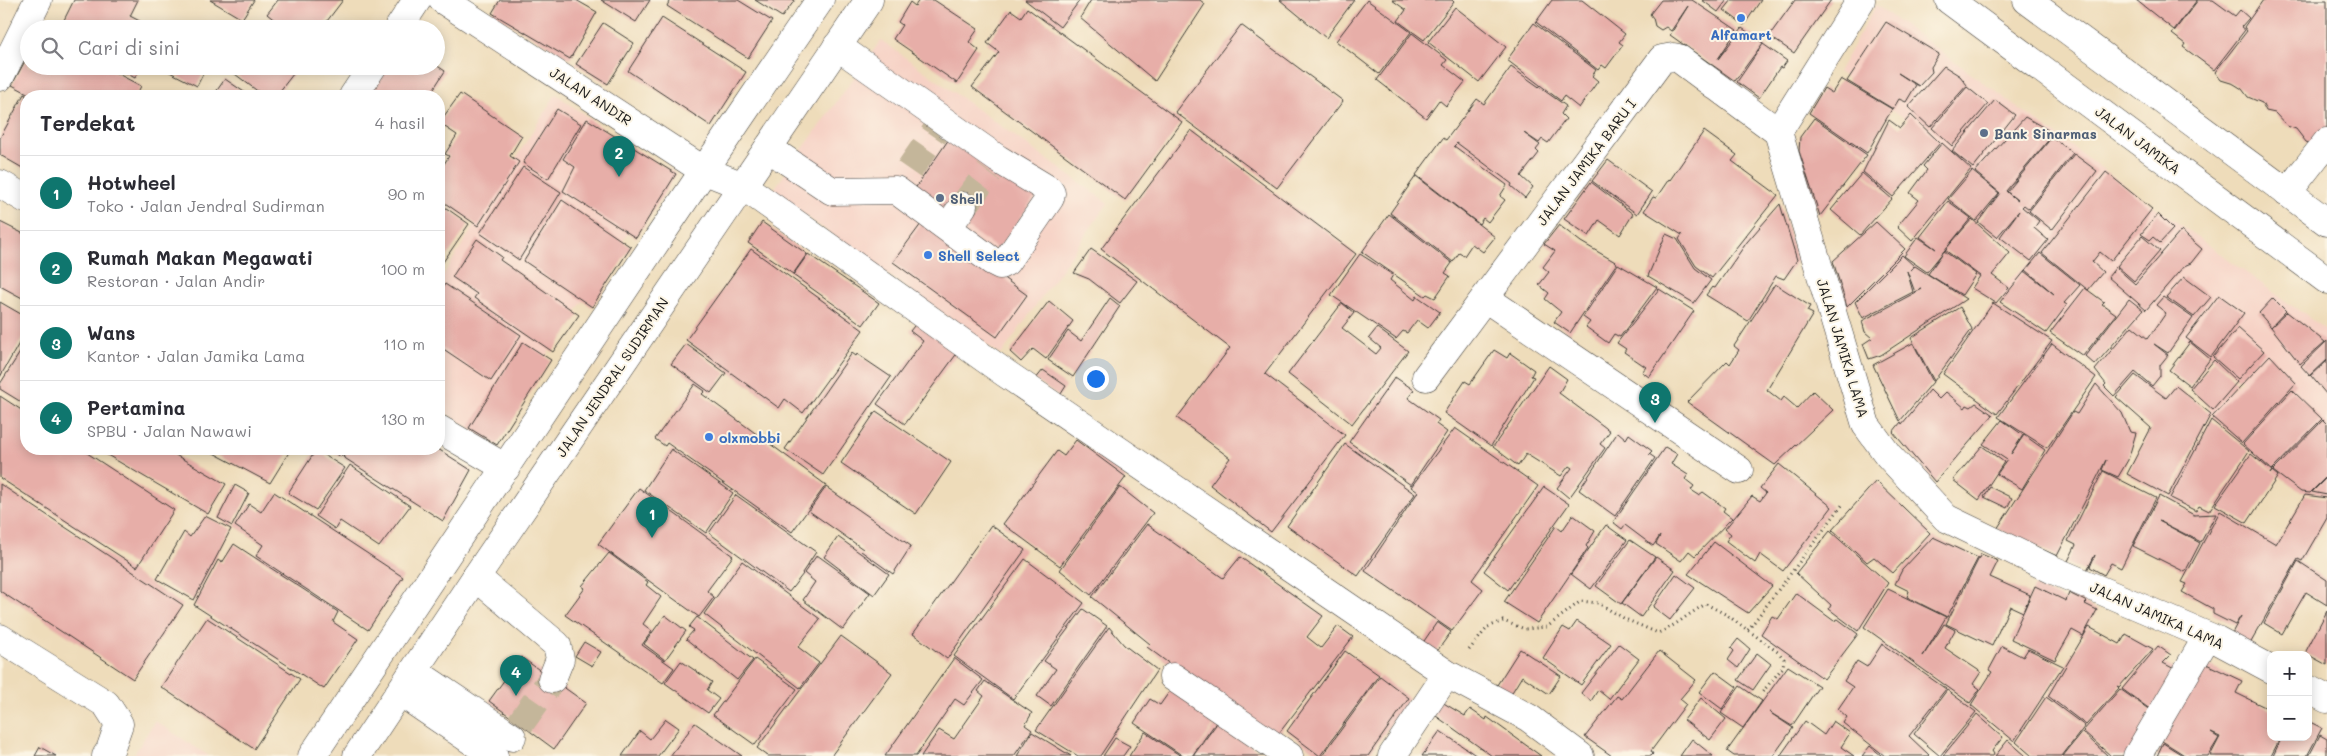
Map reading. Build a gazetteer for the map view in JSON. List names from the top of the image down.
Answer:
{
  "streets": {
    "street": [
      "JALAN ANDIR",
      "JALAN JAMIKA",
      "JALAN JAMIKA BARU I",
      "JALAN JAMIKA LAMA",
      "JALAN JENDRAL SUDIRMAN"
    ]
  },
  "crossings": [
    ["JALAN ANDIR", "JALAN JENDRAL SUDIRMAN"],
    ["JALAN JAMIKA BARU I", "JALAN JAMIKA LAMA"]
  ],
  "places": [
    "Alfamart",
    "Bank Sinarmas",
    "Shell",
    "Shell Select",
    "olxmobbi"
  ],
  "page": {
    "search": "Cari di sini",
    "heading": ["Terdekat", "4 hasil"],
    "pins": [
      "2",
      "3",
      "1",
      "4"
    ],
    "list": [
      {
        "mark": "1",
        "name": "Hotwheel",
        "note": "Toko · Jalan Jendral Sudirman",
        "value": "90 m"
      },
      {
        "mark": "2",
        "name": "Rumah Makan Megawati",
        "note": "Restoran · Jalan Andir",
        "value": "100 m"
      },
      {
        "mark": "3",
        "name": "Wans",
        "note": "Kantor · Jalan Jamika Lama",
        "value": "110 m"
      },
      {
        "mark": "4",
        "name": "Pertamina",
        "note": "SPBU · Jalan Nawawi",
        "value": "130 m"
      }
    ],
    "map_buttons": ["+", "−"]
  }
}
